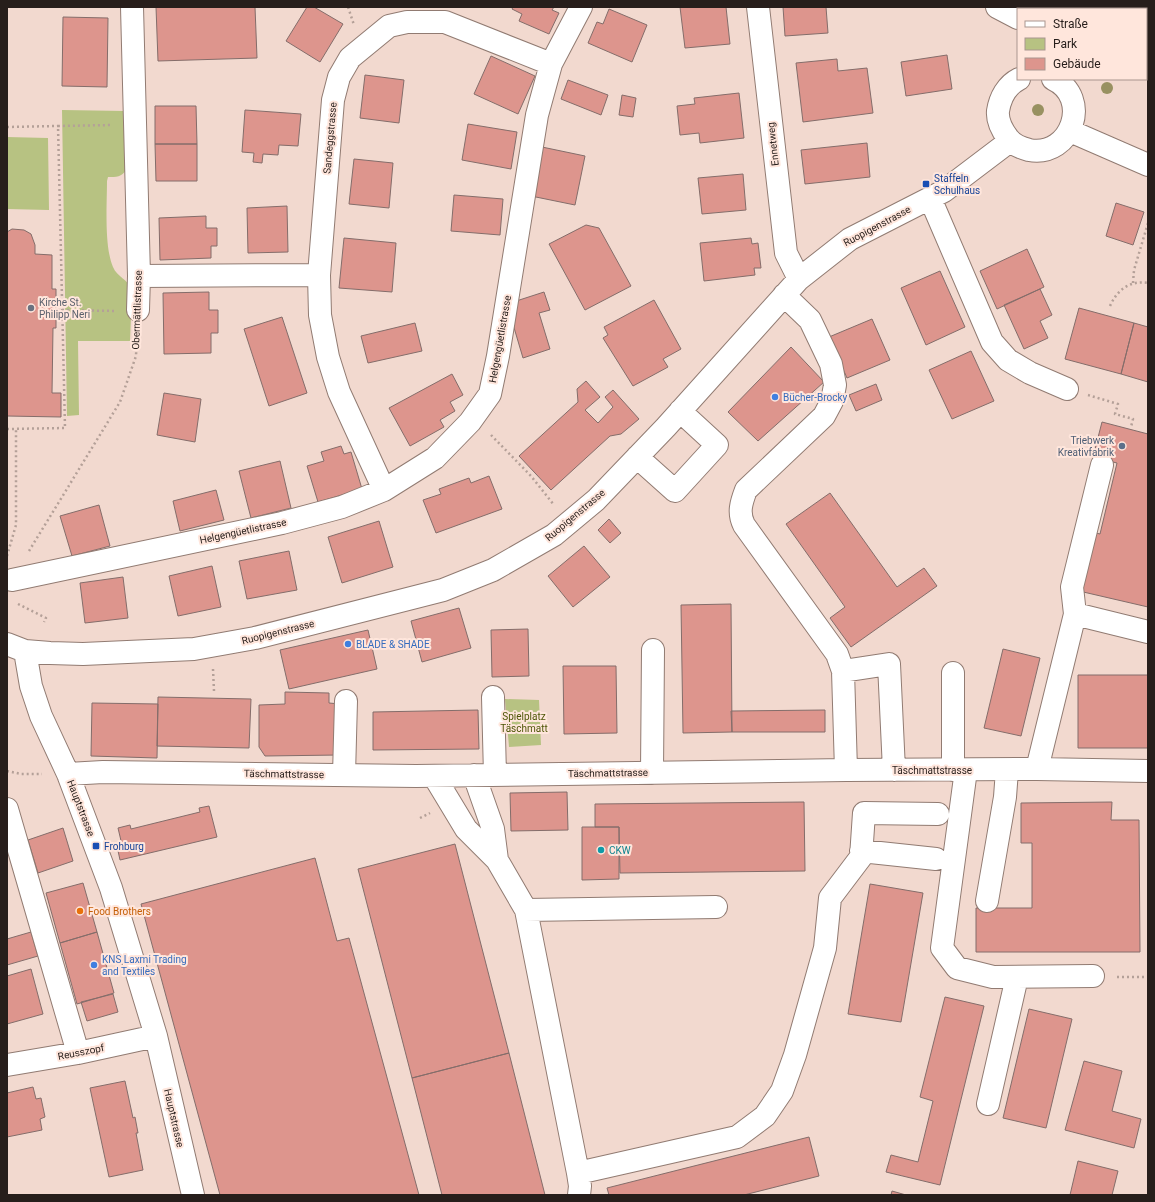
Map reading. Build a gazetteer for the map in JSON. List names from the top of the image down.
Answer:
{
  "streets": {
    "street": [
      "Sandeggstrasse",
      "Ennetweg",
      "Ruopigenstrasse",
      "Obermättlistrasse",
      "Helgengüetlistrasse",
      "Täschmattstrasse",
      "Hauptstrasse",
      "Reusszopf"
    ]
  },
  "crossings": [
    ["Sandeggstrasse", "Helgengüetlistrasse"],
    ["Ennetweg", "Ruopigenstrasse"],
    ["Ruopigenstrasse", "Hauptstrasse"],
    ["Obermättlistrasse", "Helgengüetlistrasse"],
    ["Täschmattstrasse", "Hauptstrasse"],
    ["Hauptstrasse", "Reusszopf"]
  ],
  "parks": ["Spielplatz Täschmatt"],
  "places": {
    "transit": ["Staffeln Schulhaus", "Frohburg"],
    "other": [
      "Kirche St. Philipp Neri",
      "Bücher-Brocky",
      "Triebwerk Kreativfabrik",
      "BLADE & SHADE",
      "CKW",
      "Food Brothers",
      "KNS Laxmi Trading and Textiles"
    ]
  },
  "legend": ["Straße", "Park", "Gebäude"]
}
